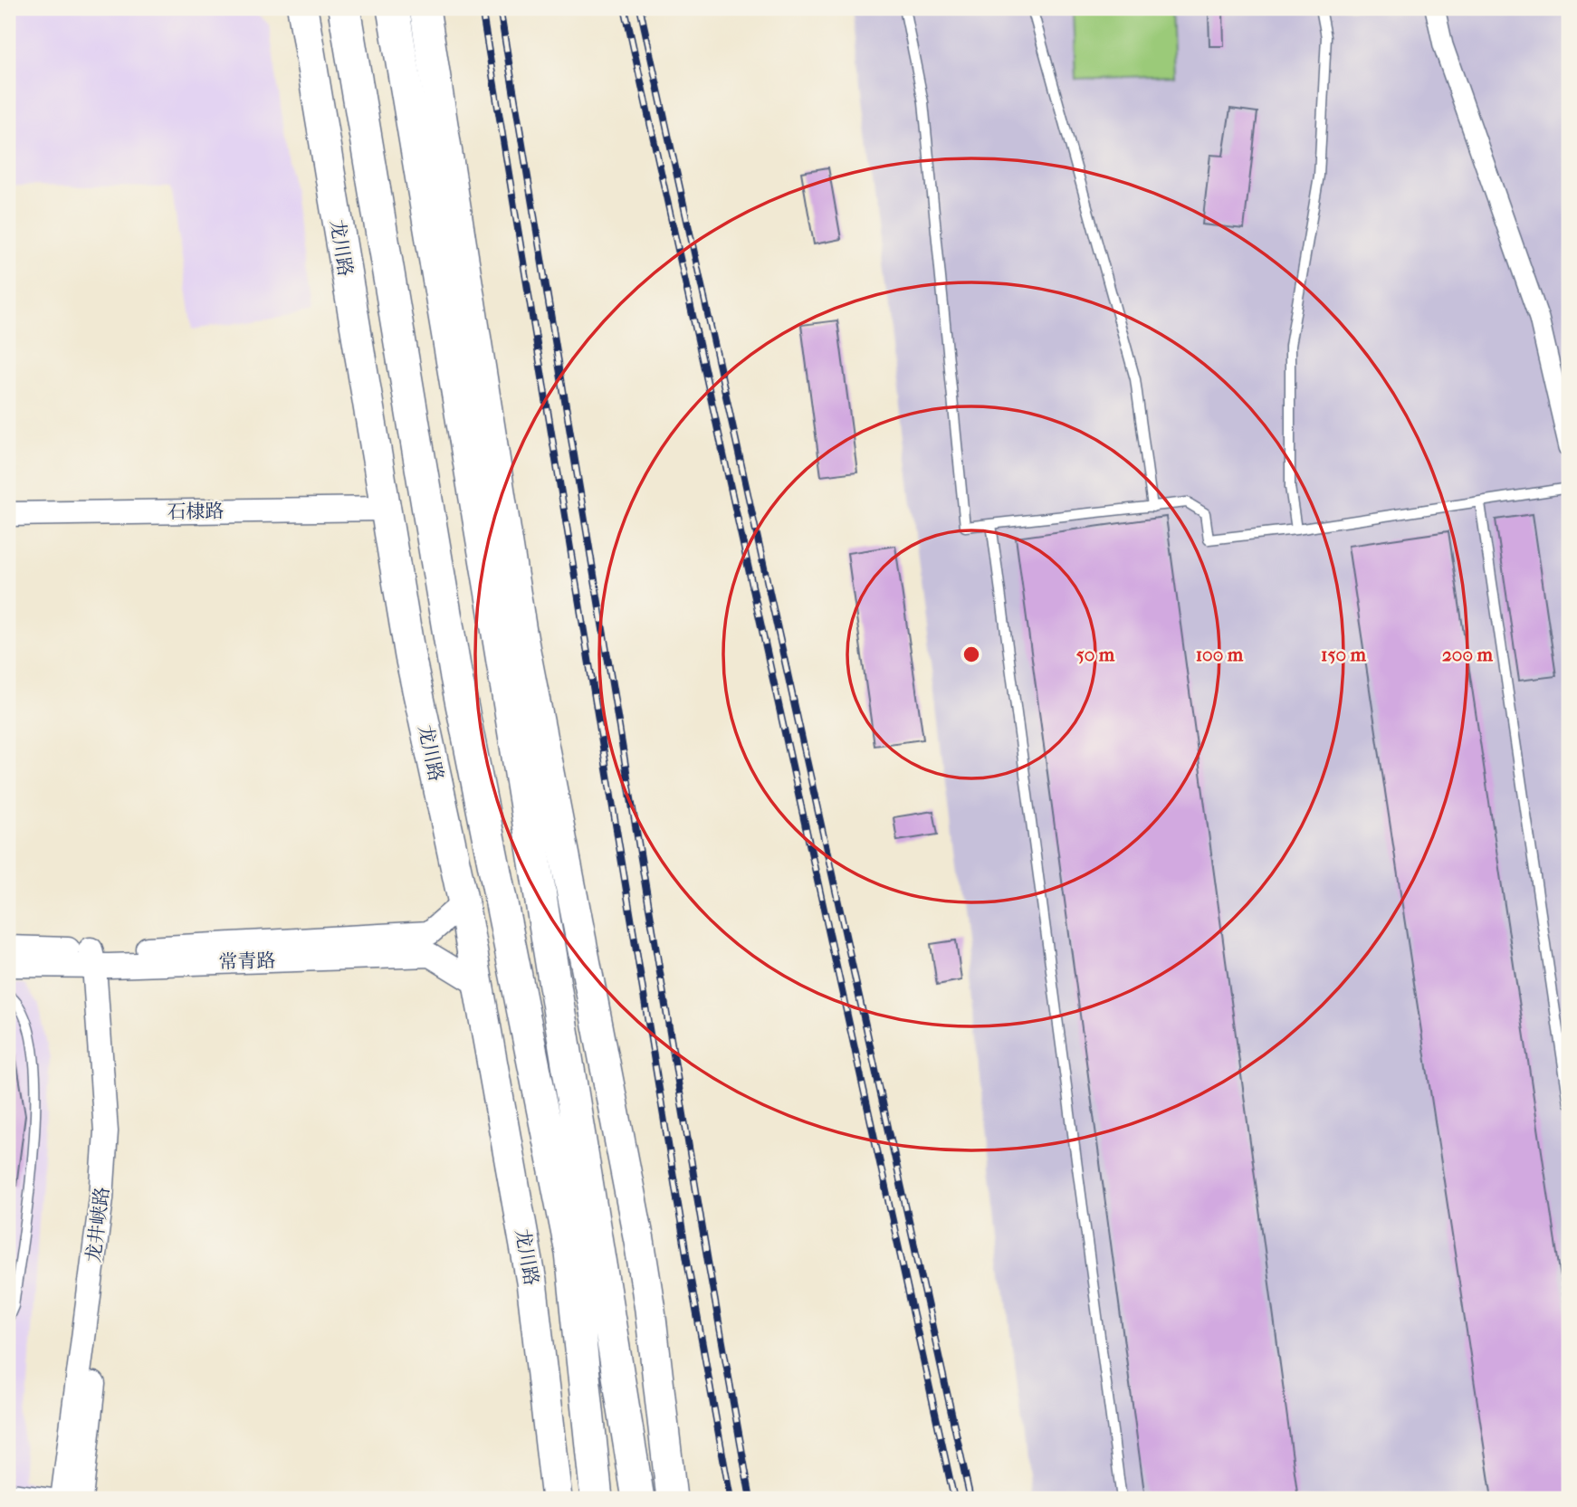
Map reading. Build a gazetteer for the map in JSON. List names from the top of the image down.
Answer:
{
  "streets": {
    "highway": ["龙川路"],
    "street": ["石棣路", "常青路", "龙井峡路"]
  },
  "crossings": [
    ["龙川路", "石棣路"],
    ["龙川路", "常青路"],
    ["常青路", "龙井峡路"]
  ],
  "rings": [
    "50 m",
    "100 m",
    "150 m",
    "200 m"
  ]
}
